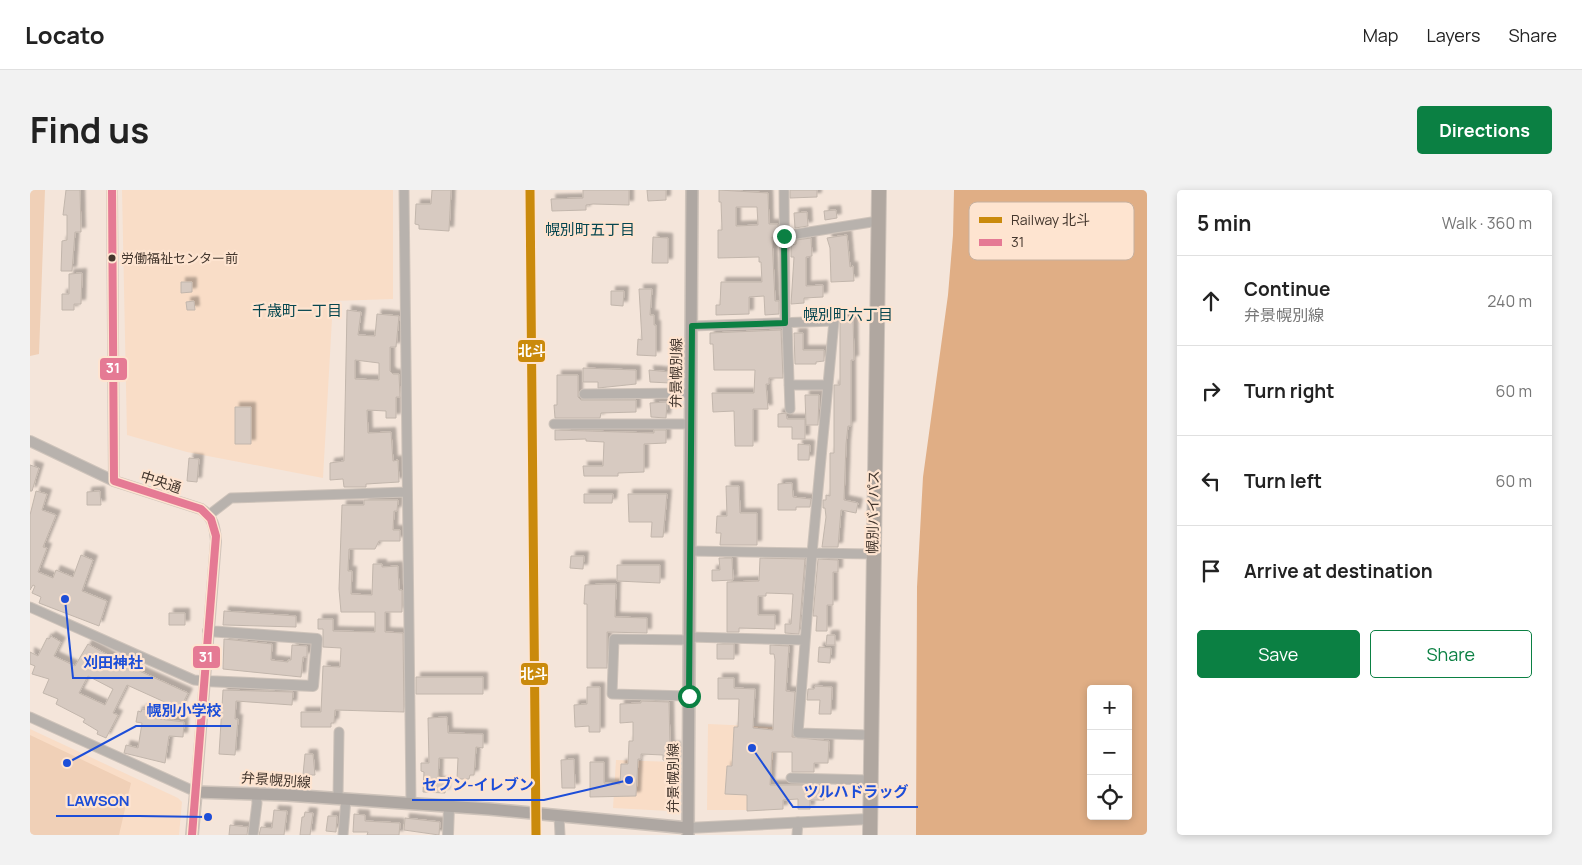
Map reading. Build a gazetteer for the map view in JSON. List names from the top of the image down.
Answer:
{
  "streets": {
    "highway": ["幌別バイパス"],
    "main road": ["弁景幌別線"],
    "street": ["中央通"]
  },
  "districts": ["幌別町五丁目", "千歳町一丁目", "幌別町六丁目"],
  "places": [
    "労働福祉センター前",
    "刈田神社",
    "ツルハドラッグ",
    "幌別小学校",
    "セブン-イレブン",
    "LAWSON"
  ],
  "lines": ["rail line 北斗", "transit line 31"],
  "legend": ["Railway 北斗", "31"],
  "page": {
    "header": "Locato",
    "nav": ["Map", "Layers", "Share"],
    "title": "Find us",
    "buttons": [
      "Directions",
      ["Save", "Share"]
    ],
    "heading": ["5 min", "Walk · 360 m"],
    "list": [
      ["Continue", "弁景幌別線", "240 m"],
      ["Turn right", "60 m"],
      ["Turn left", "60 m"],
      "Arrive at destination"
    ],
    "map_buttons": ["+", "−"]
  }
}
